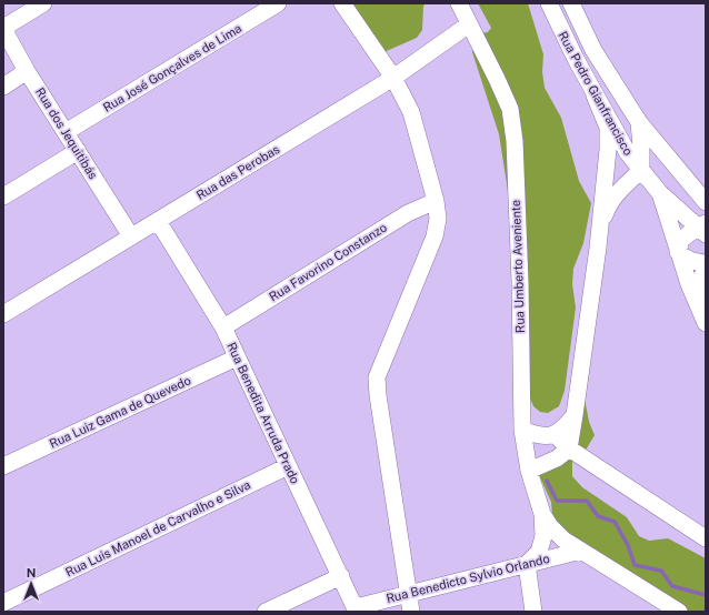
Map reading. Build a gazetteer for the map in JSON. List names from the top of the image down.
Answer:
{
  "streets": {
    "street": [
      "Rua José Gonçalves de Lima",
      "Rua Pedro Gianfrancisco",
      "Rua dos Jequitibás",
      "Rua das Perobas",
      "Rua Favorino Constanzo",
      "Rua Umberto Aveniente",
      "Rua Luiz Gama de Quevedo",
      "Rua Benedita Arruda Prado",
      "Rua Luis Manoel de Carvalho e Silva",
      "Rua Benedicto Sylvio Orlando"
    ]
  },
  "crossings": [
    ["Rua José Gonçalves de Lima", "Rua dos Jequitibás"],
    ["Rua dos Jequitibás", "Rua das Perobas"],
    ["Rua das Perobas", "Rua Umberto Aveniente"],
    ["Rua das Perobas", "Rua Benedita Arruda Prado"],
    ["Rua Favorino Constanzo", "Rua Benedita Arruda Prado"],
    ["Rua Umberto Aveniente", "Rua Benedicto Sylvio Orlando"],
    ["Rua Luiz Gama de Quevedo", "Rua Benedita Arruda Prado"],
    ["Rua Benedita Arruda Prado", "Rua Luis Manoel de Carvalho e Silva"],
    ["Rua Benedita Arruda Prado", "Rua Benedicto Sylvio Orlando"]
  ],
  "north": "top"
}
